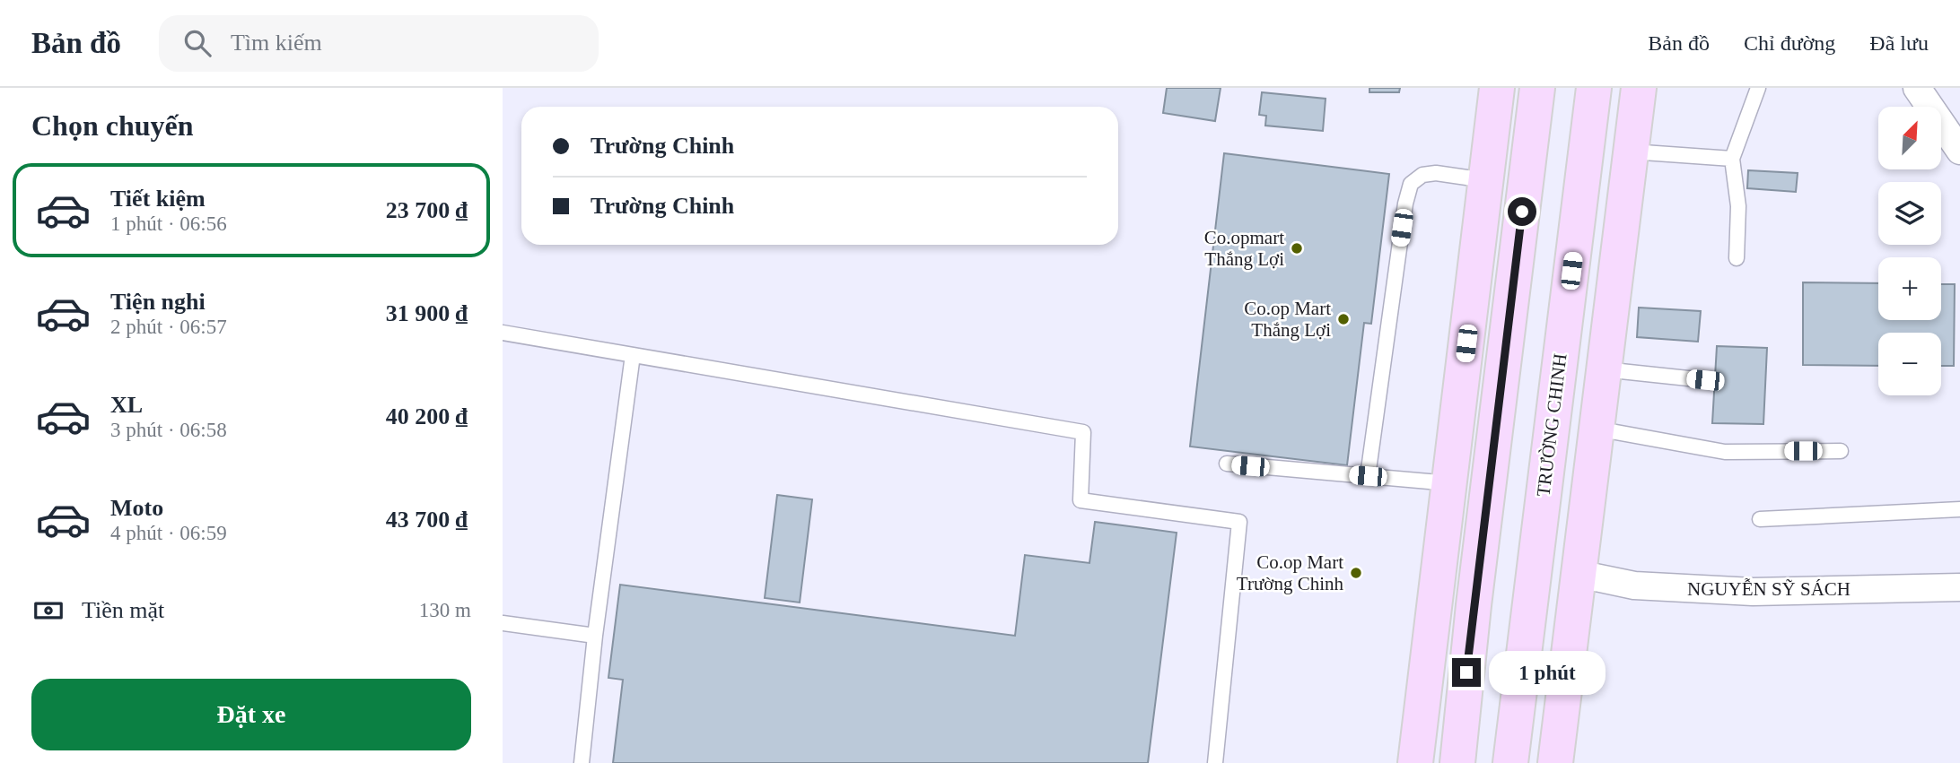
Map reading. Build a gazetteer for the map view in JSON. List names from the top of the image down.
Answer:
{
  "streets": {
    "main road": ["TRƯỜNG CHINH"],
    "street": ["NGUYỄN SỸ SÁCH"]
  },
  "places": ["Co.opmart Thắng Lợi", "Co.op Mart Thắng Lợi", "Co.op Mart Trường Chinh"],
  "north": "top right",
  "page": {
    "header": "Bản đồ",
    "search": "Tìm kiếm",
    "nav": ["Bản đồ", "Chỉ đường", "Đã lưu"],
    "heading": "Chọn chuyến",
    "map_buttons": ["+", "−"],
    "banner": ["Trường Chinh", "Trường Chinh"],
    "list": [
      {
        "name": "Tiết kiệm",
        "note": "1 phút · 06:56",
        "value": "23 700 ₫"
      },
      {
        "name": "Tiện nghi",
        "note": "2 phút · 06:57",
        "value": "31 900 ₫"
      },
      {
        "name": "XL",
        "note": "3 phút · 06:58",
        "value": "40 200 ₫"
      },
      {
        "name": "Moto",
        "note": "4 phút · 06:59",
        "value": "43 700 ₫"
      }
    ],
    "pay": ["Tiền mặt", "130 m"],
    "bubble": "1 phút",
    "buttons": "Đặt xe"
  }
}
